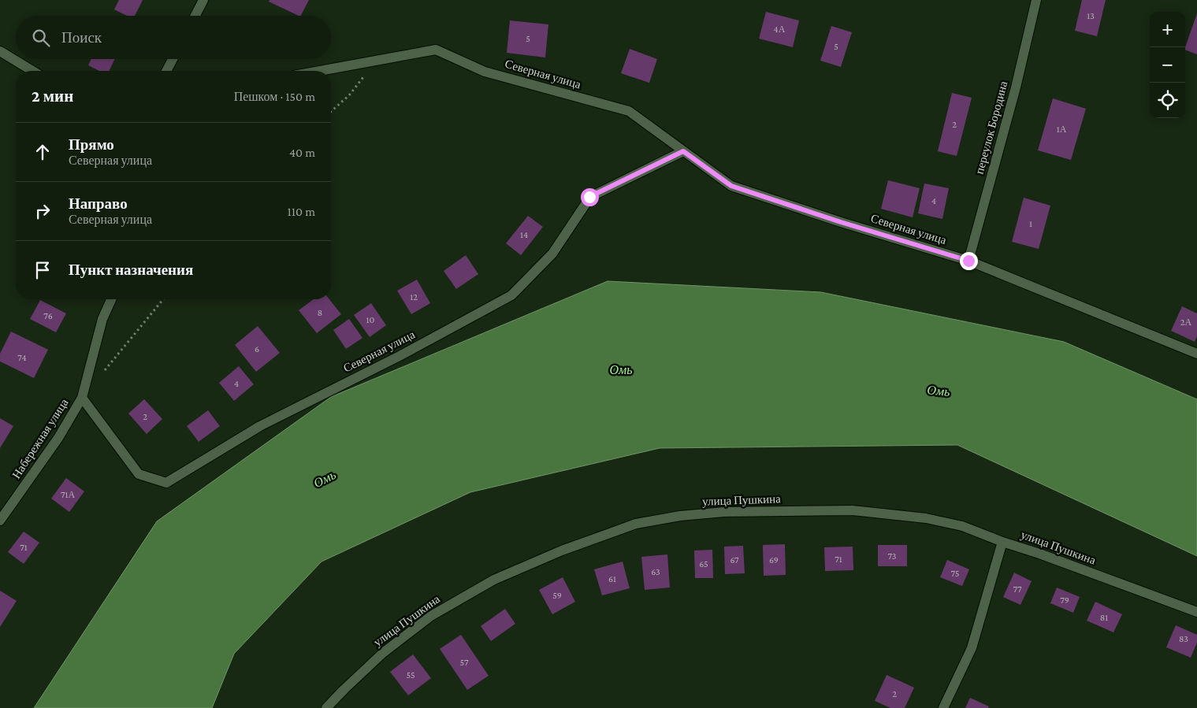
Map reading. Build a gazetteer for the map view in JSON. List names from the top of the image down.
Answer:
{
  "streets": {
    "street": [
      "Северная улица",
      "переулок Бородина",
      "Набережная улица",
      "улица Пушкина"
    ]
  },
  "crossings": [
    ["Северная улица", "переулок Бородина"],
    ["Северная улица", "Набережная улица"]
  ],
  "water": ["Омь"],
  "house_numbers": [
    "13",
    "4А",
    "5",
    "5",
    "2",
    "1А",
    "4",
    "1",
    "14",
    "12",
    "8",
    "76",
    "10",
    "2А",
    "6",
    "74",
    "4",
    "2",
    "71А",
    "71",
    "73",
    "71",
    "67",
    "69",
    "65",
    "63",
    "75",
    "61",
    "77",
    "59",
    "79",
    "81",
    "83",
    "57",
    "55",
    "2"
  ],
  "page": {
    "map_buttons": ["+", "−"],
    "search": "Поиск",
    "heading": ["2 мин", "Пешком · 150 m"],
    "list": [
      ["Прямо", "Северная улица", "40 m"],
      ["Направо", "Северная улица", "110 m"],
      "Пункт назначения"
    ]
  }
}
